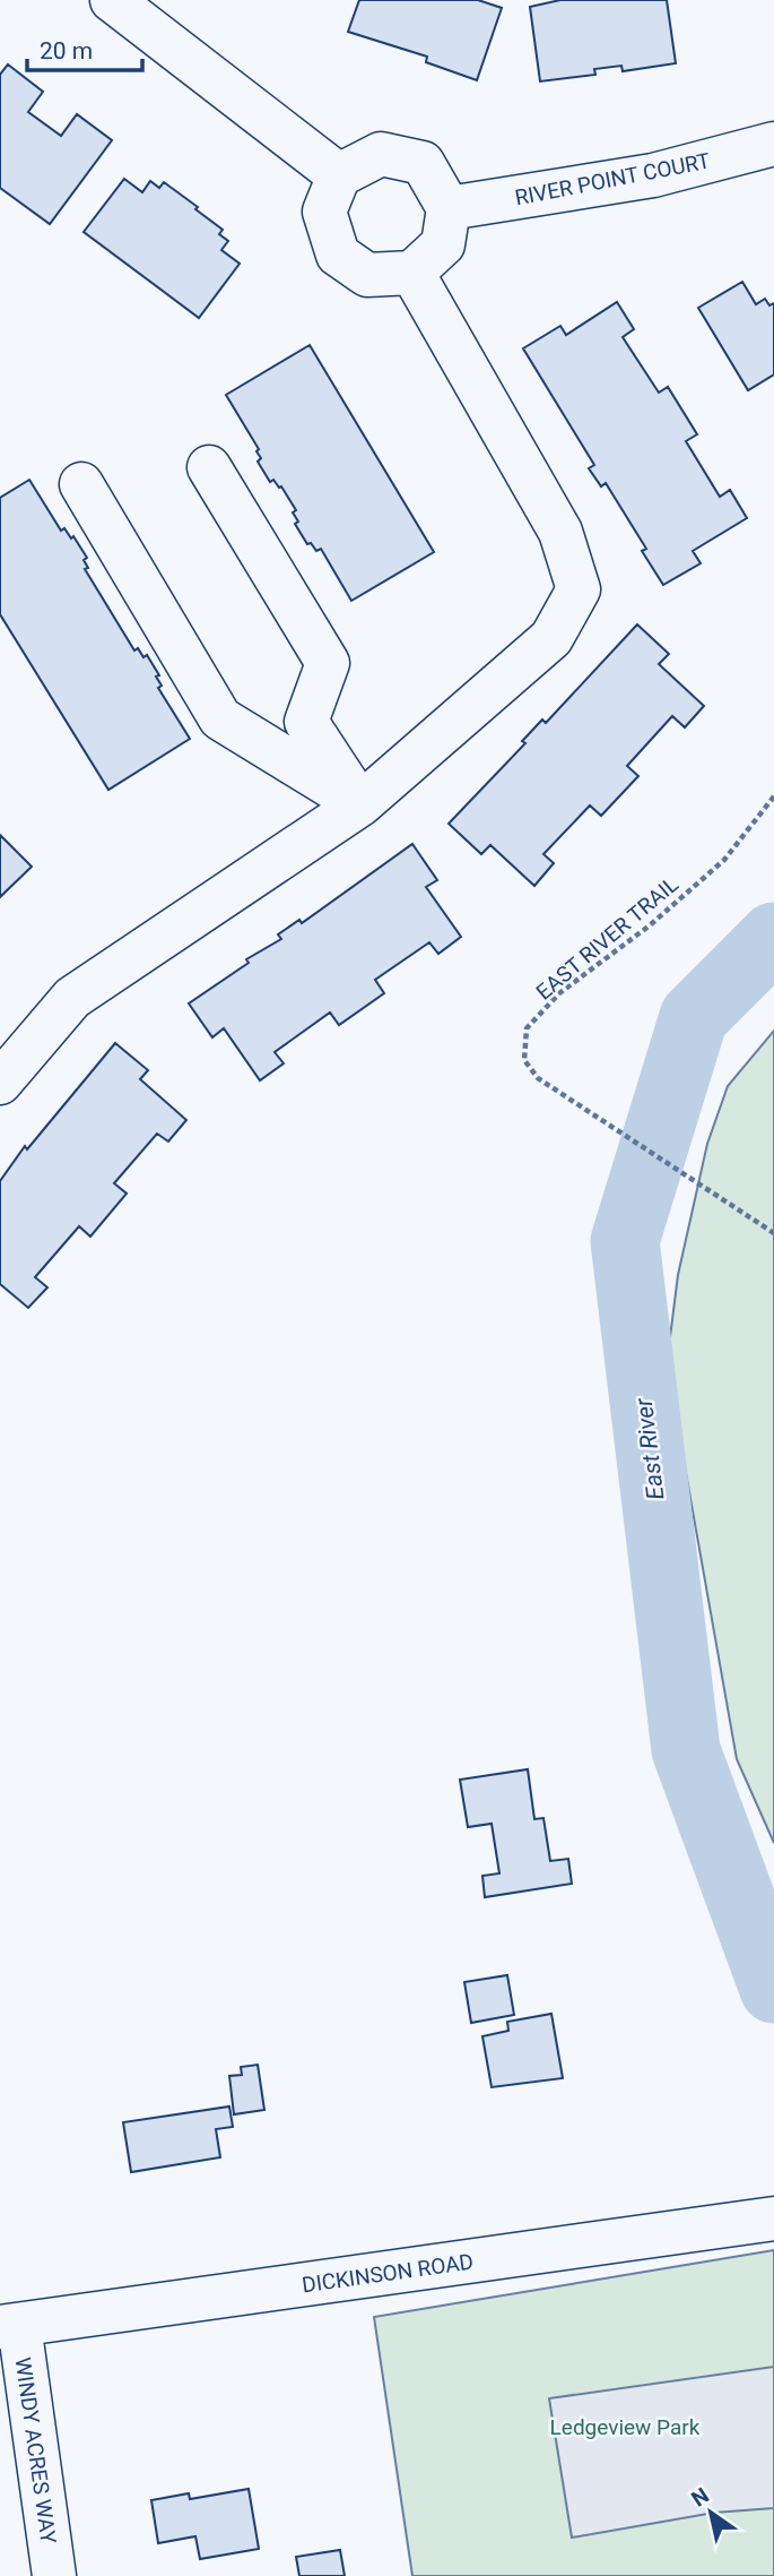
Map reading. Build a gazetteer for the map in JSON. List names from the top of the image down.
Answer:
{
  "streets": {
    "street": ["RIVER POINT COURT", "DICKINSON ROAD", "WINDY ACRES WAY"],
    "path": ["EAST RIVER TRAIL"]
  },
  "crossings": [
    ["DICKINSON ROAD", "WINDY ACRES WAY"]
  ],
  "water": ["East River"],
  "parks": ["Ledgeview Park"],
  "scale_bar": "20 m",
  "north": "top left"
}
